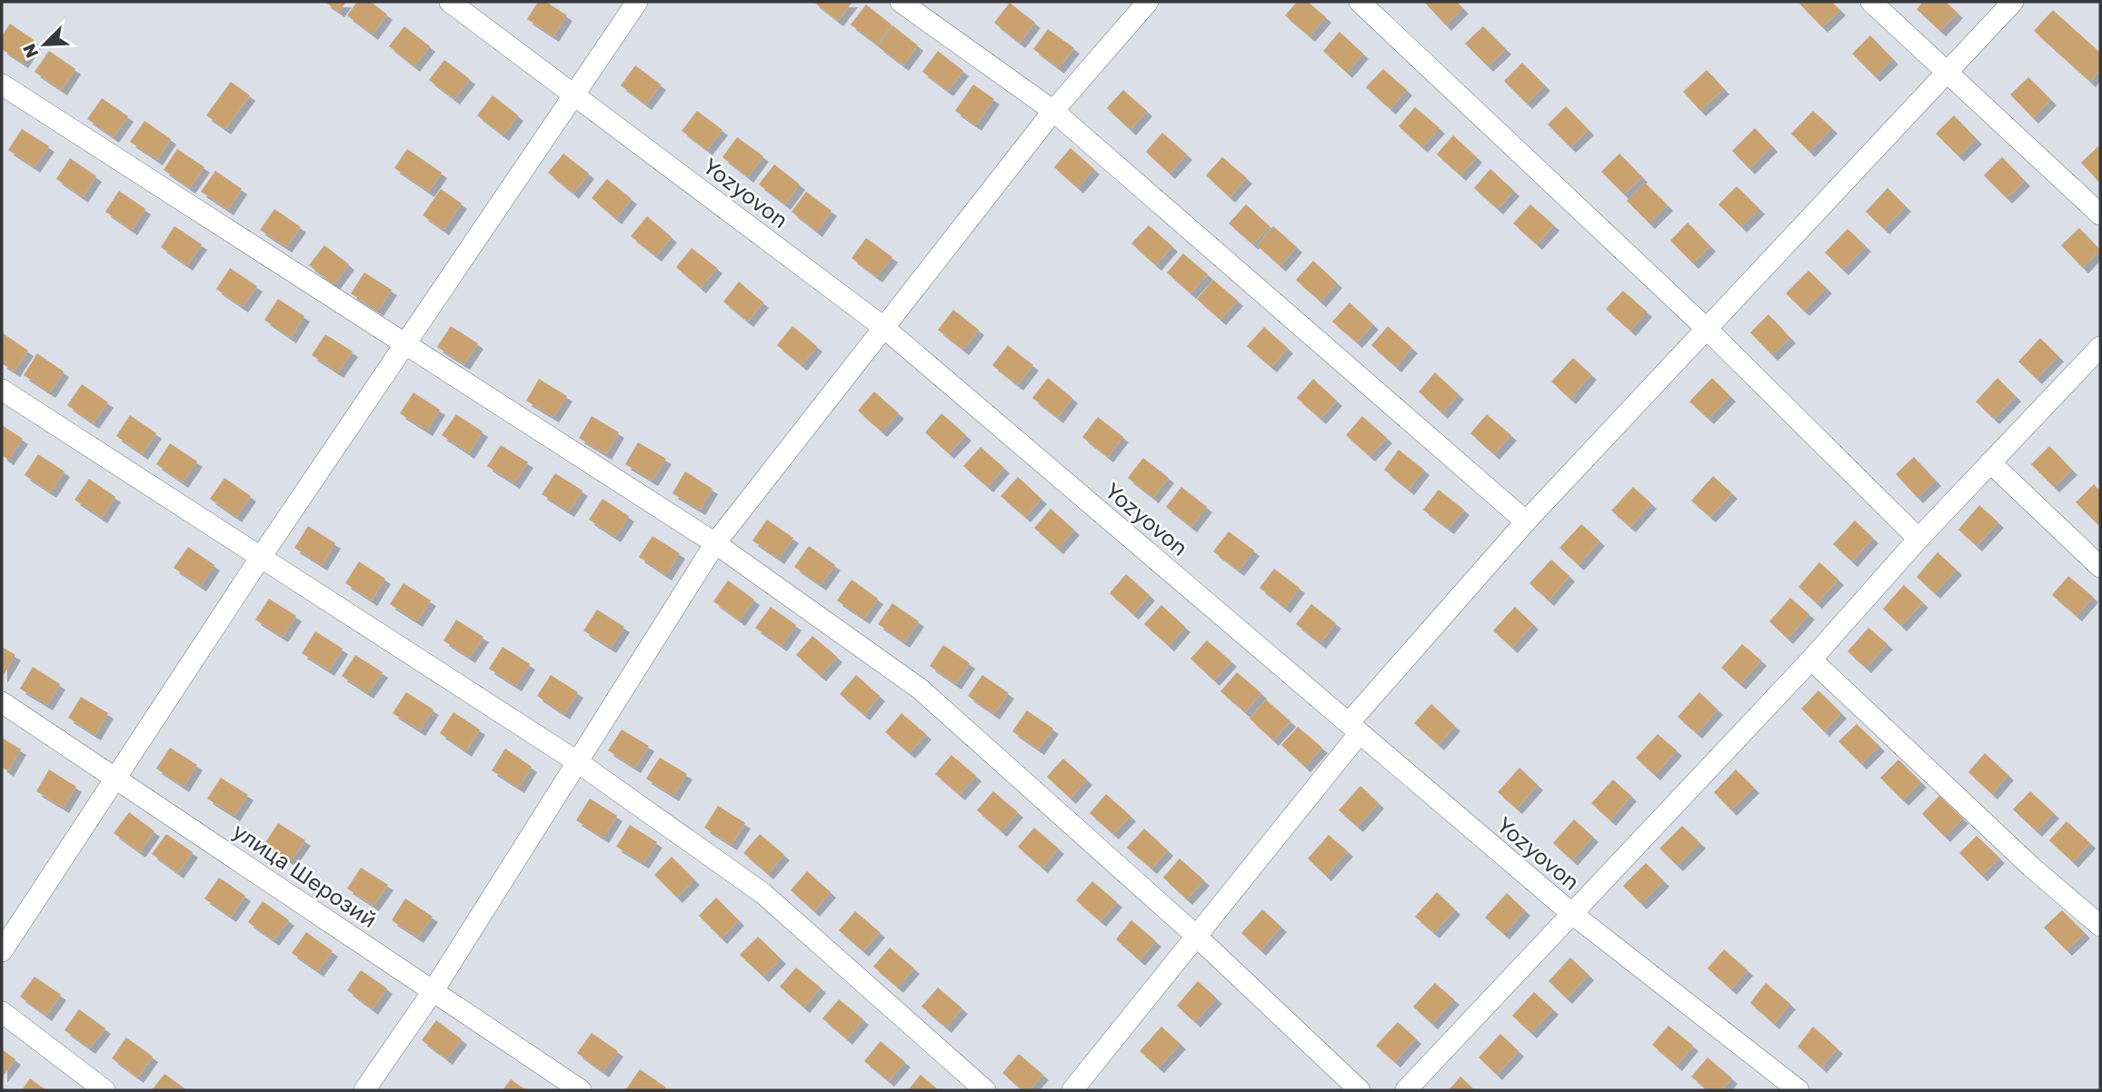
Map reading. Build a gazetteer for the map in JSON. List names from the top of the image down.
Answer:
{
  "streets": {
    "street": ["Yozyovon", "улица Шерозий"]
  },
  "north": "bottom left"
}
